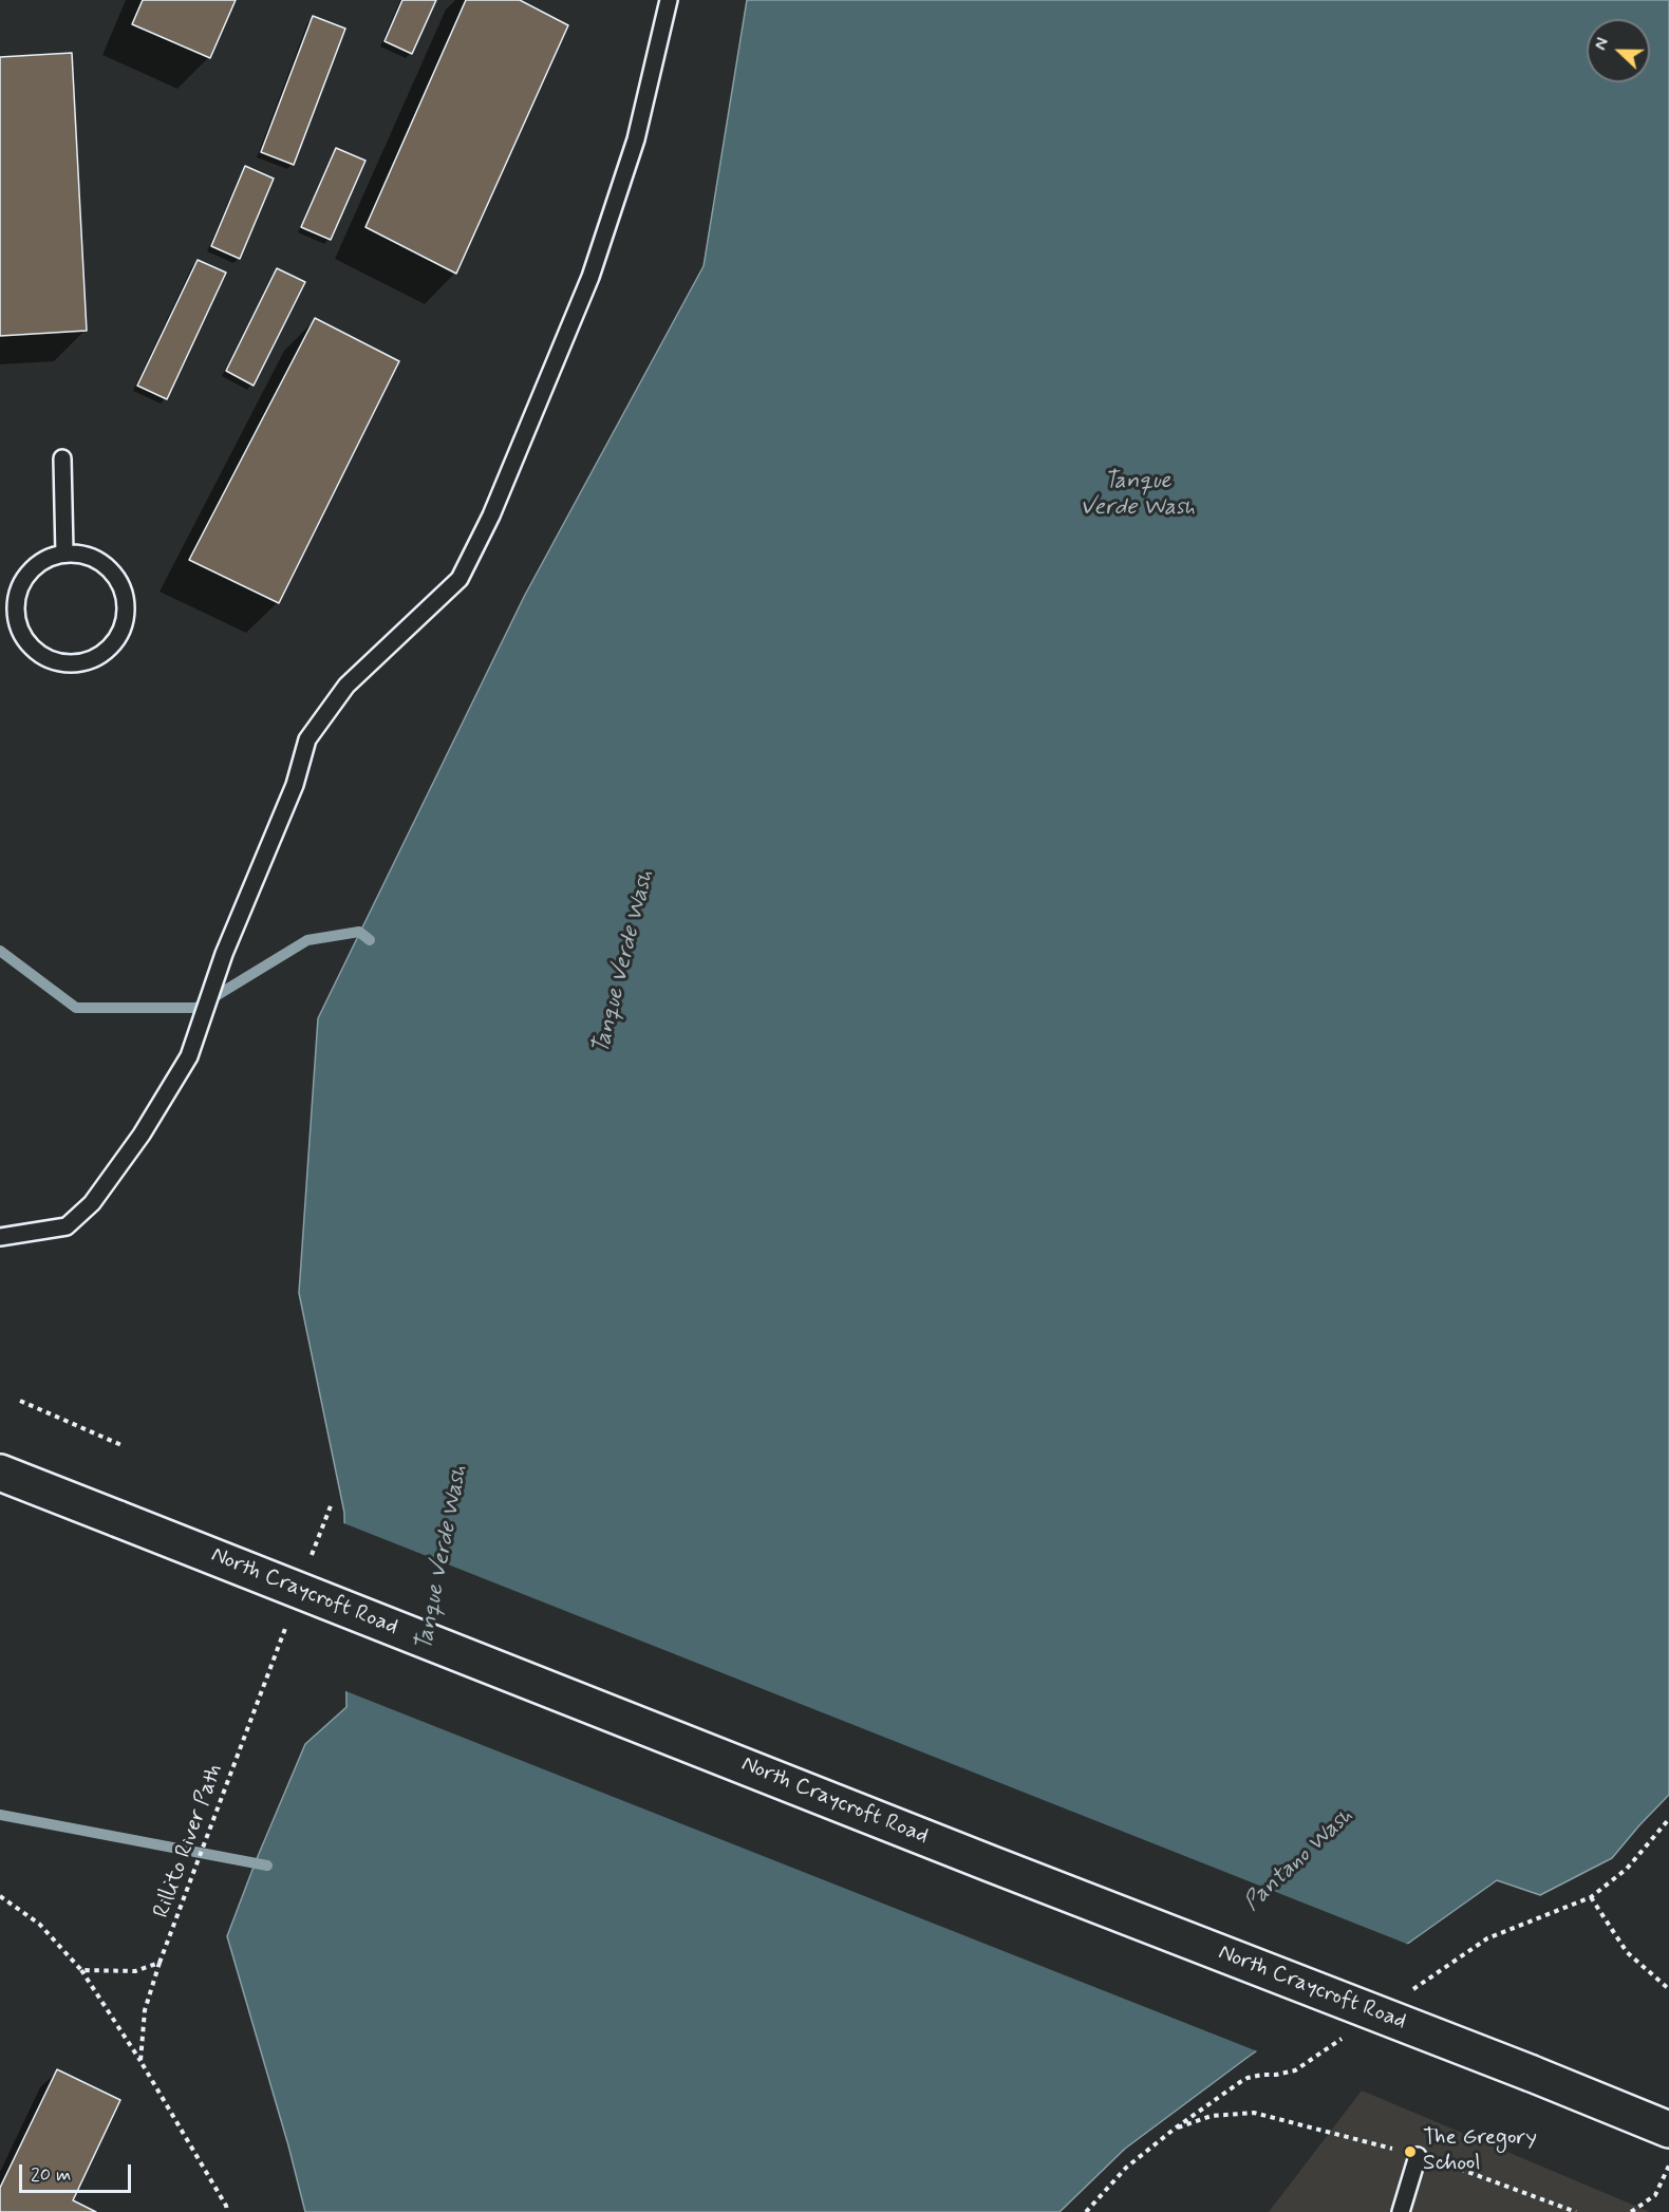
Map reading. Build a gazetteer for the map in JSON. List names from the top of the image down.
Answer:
{
  "streets": {
    "main road": ["North Craycroft Road"],
    "path": ["Rillito River Path"]
  },
  "water": ["Tanque Verde Wash", "Pantano Wash"],
  "places": ["The Gregory School"],
  "scale_bar": "20 m",
  "north": "left"
}
